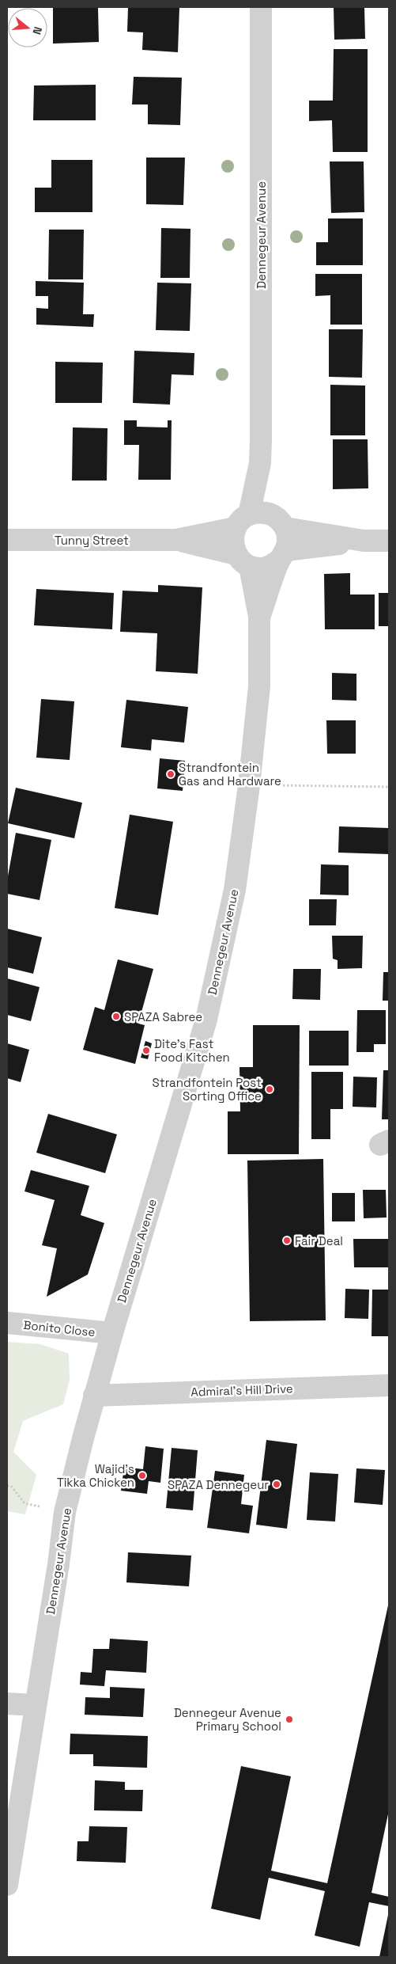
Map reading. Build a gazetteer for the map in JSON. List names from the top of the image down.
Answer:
{
  "streets": {
    "street": [
      "Dennegeur Avenue",
      "Tunny Street",
      "Bonito Close",
      "Admiral's Hill Drive"
    ]
  },
  "crossings": [
    ["Dennegeur Avenue", "Tunny Street"],
    ["Dennegeur Avenue", "Bonito Close"],
    ["Dennegeur Avenue", "Admiral's Hill Drive"]
  ],
  "places": [
    "Strandfontein Gas and Hardware",
    "SPAZA Sabree",
    "Dite's Fast Food Kitchen",
    "Strandfontein Post Sorting Office",
    "Fair Deal",
    "Wajid's Tikka Chicken",
    "SPAZA Dennegeur",
    "Dennegeur Avenue Primary School"
  ],
  "north": "right"
}
